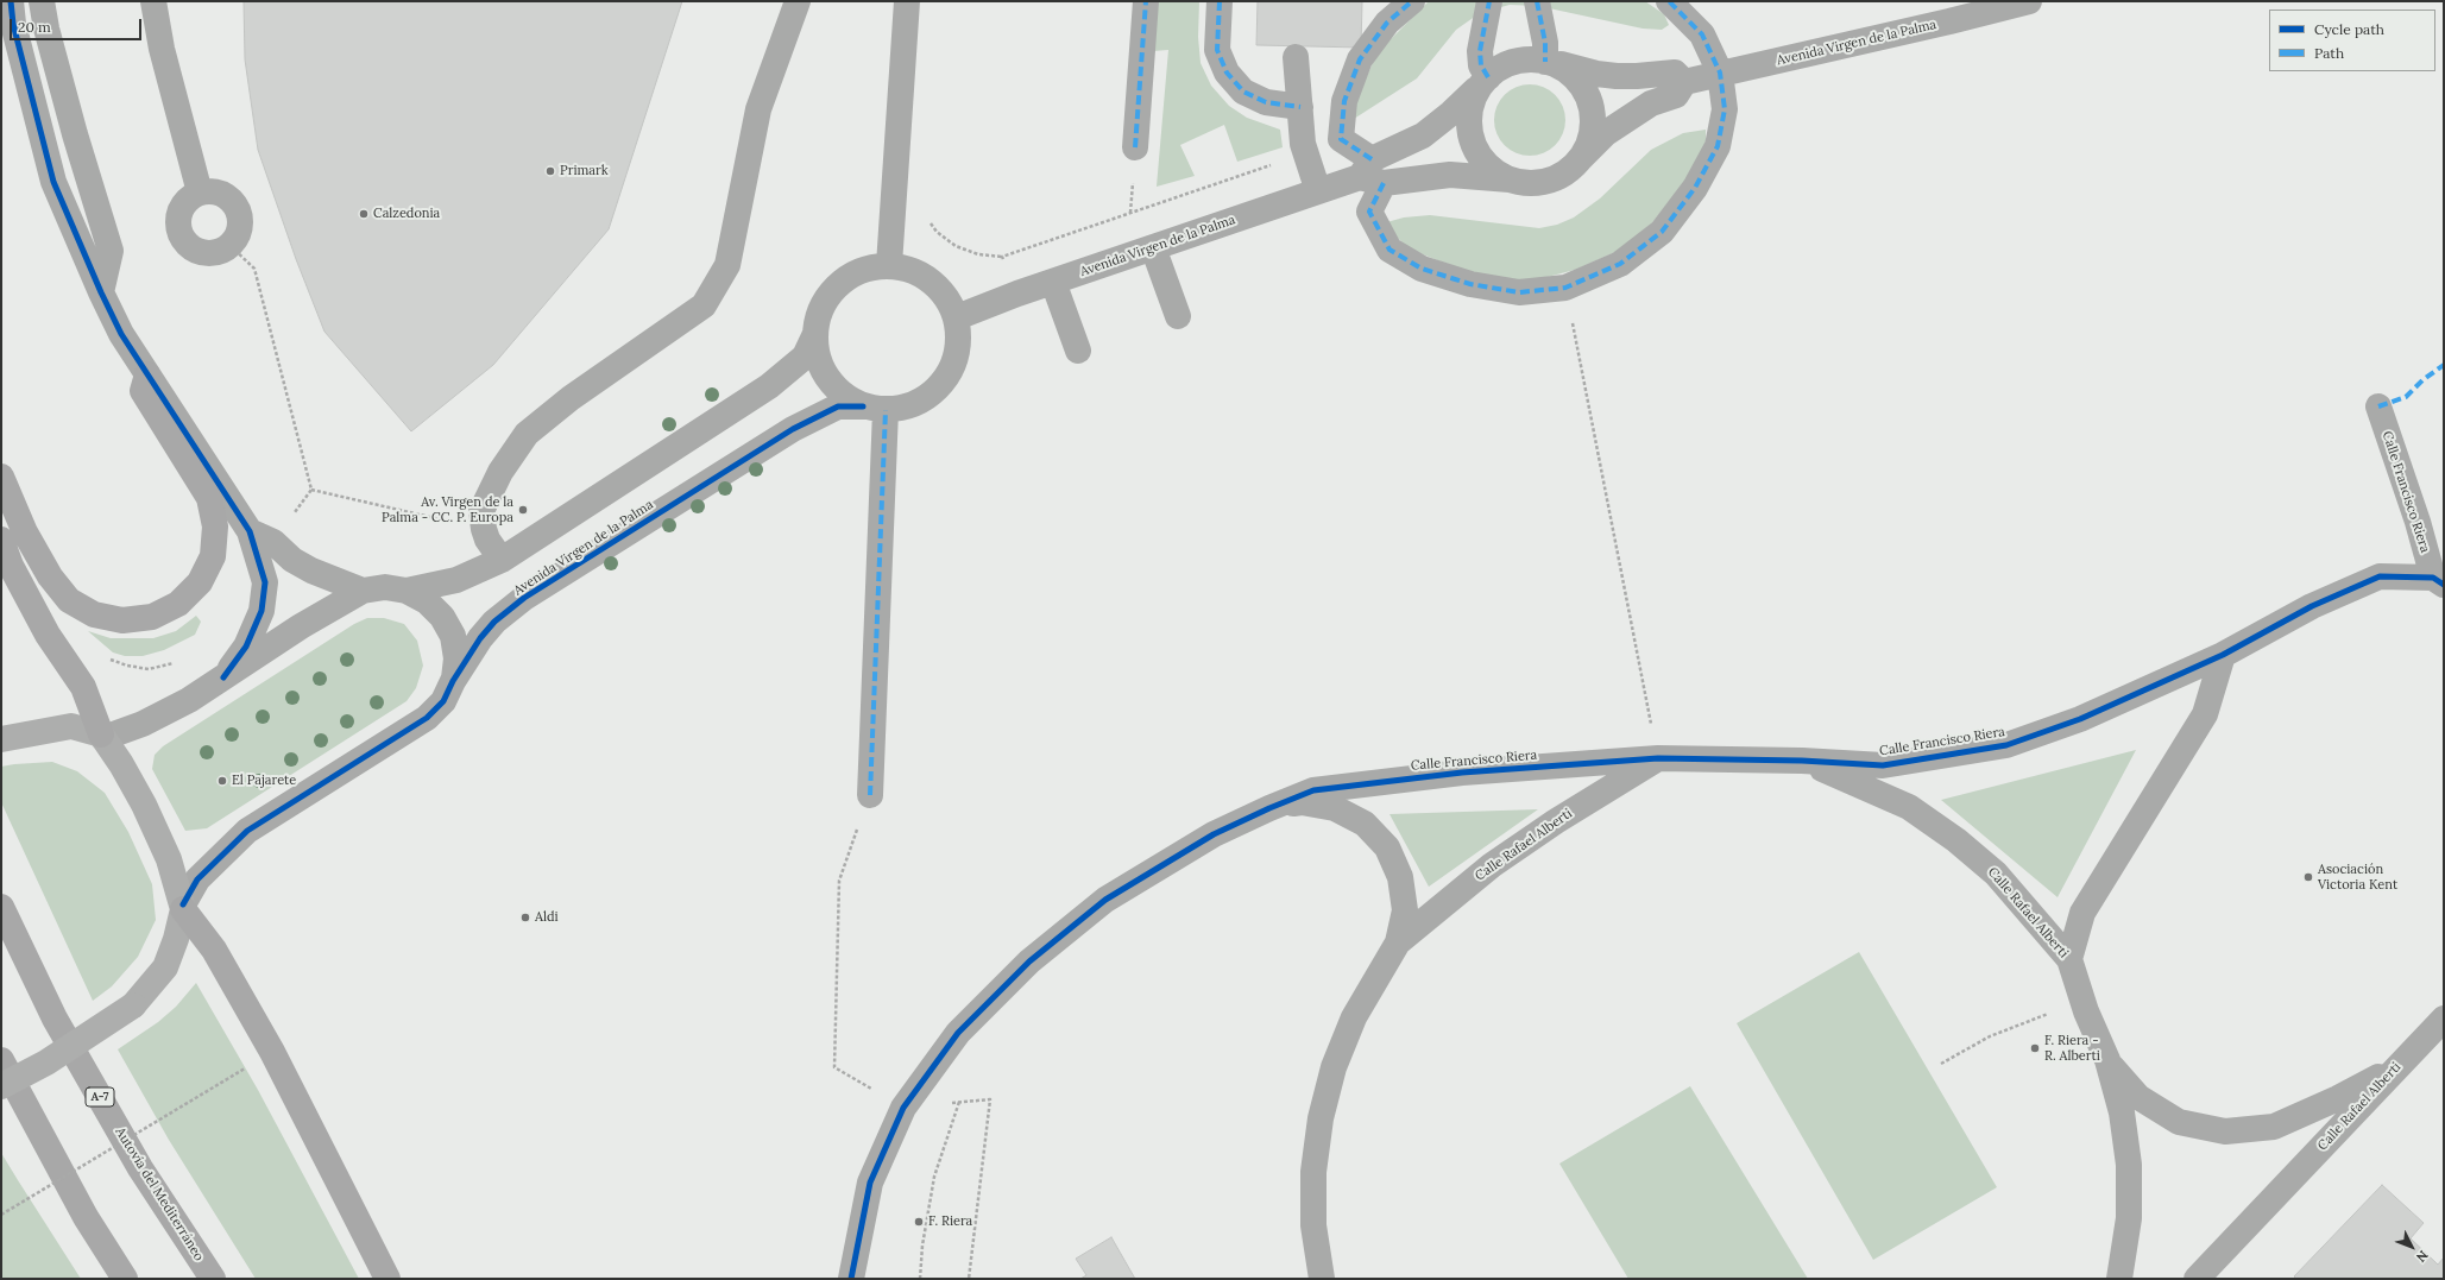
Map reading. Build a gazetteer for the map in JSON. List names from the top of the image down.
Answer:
{
  "streets": {
    "highway": ["A-7", "Autovía del Mediterráneo"],
    "street": ["Avenida Virgen de la Palma", "Calle Francisco Riera", "Calle Rafael Alberti"]
  },
  "crossings": [
    ["Calle Francisco Riera", "Calle Rafael Alberti"]
  ],
  "places": [
    "Primark",
    "Calzedonia",
    "Av. Virgen de la Palma - CC. P. Europa",
    "El Pajarete",
    "Asociación Victoria Kent",
    "Aldi",
    "F. Riera - R. Alberti",
    "F. Riera"
  ],
  "legend": ["Cycle path", "Path"],
  "scale_bar": "20 m",
  "north": "bottom right"
}
